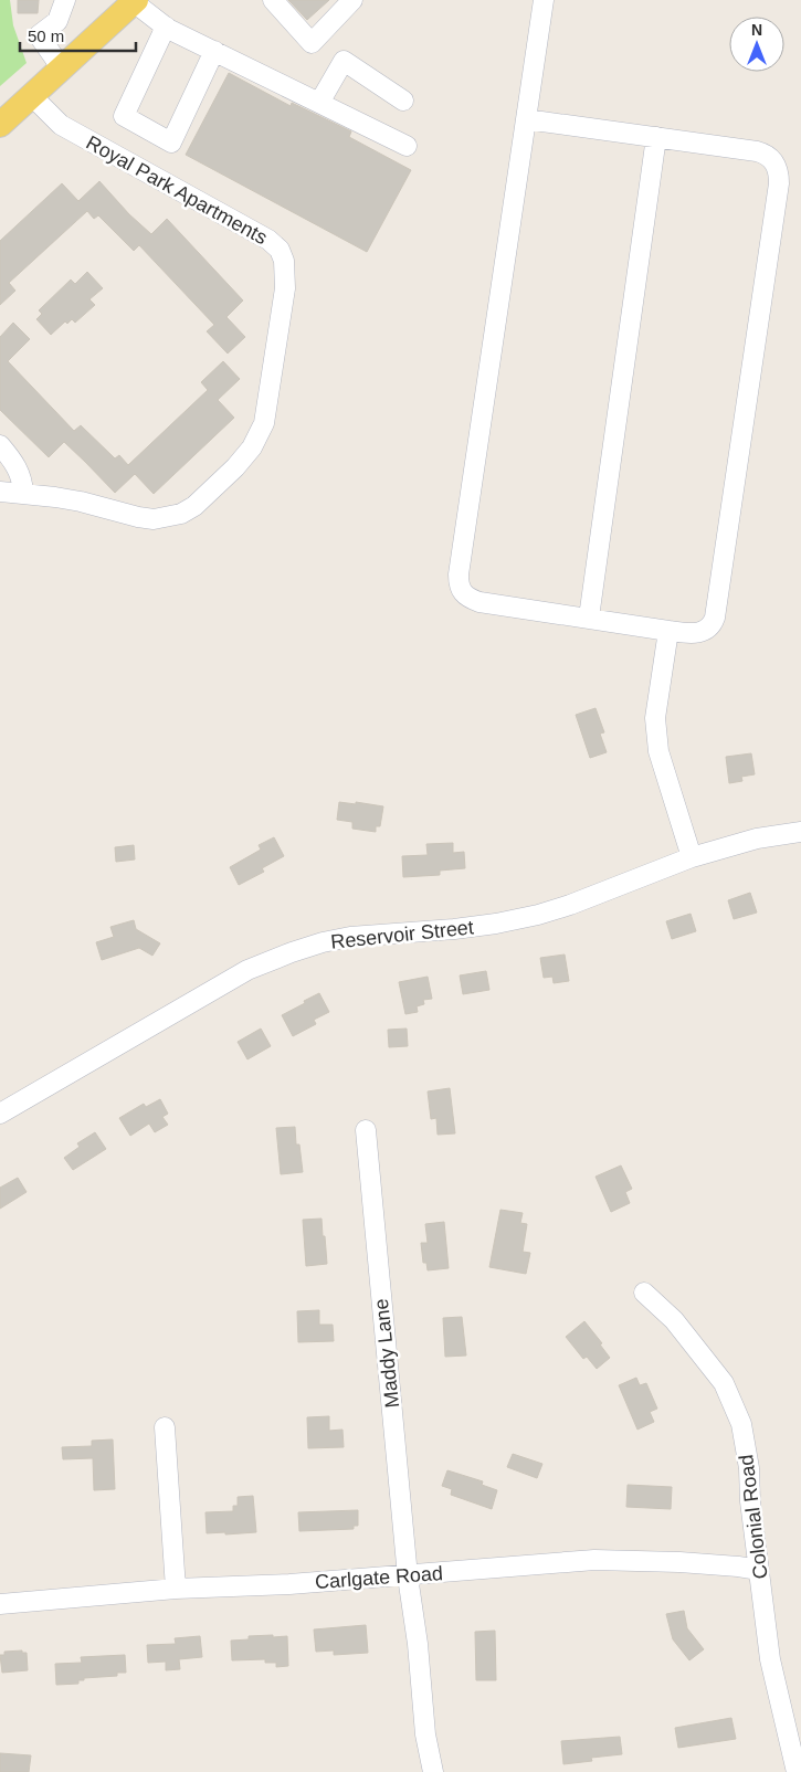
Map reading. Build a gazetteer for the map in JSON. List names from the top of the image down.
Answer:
{
  "streets": {
    "street": [
      "Royal Park Apartments",
      "Reservoir Street",
      "Maddy Lane",
      "Colonial Road",
      "Carlgate Road"
    ]
  },
  "crossings": [
    ["Maddy Lane", "Carlgate Road"],
    ["Colonial Road", "Carlgate Road"]
  ],
  "scale_bar": "50 m",
  "north": "top"
}
